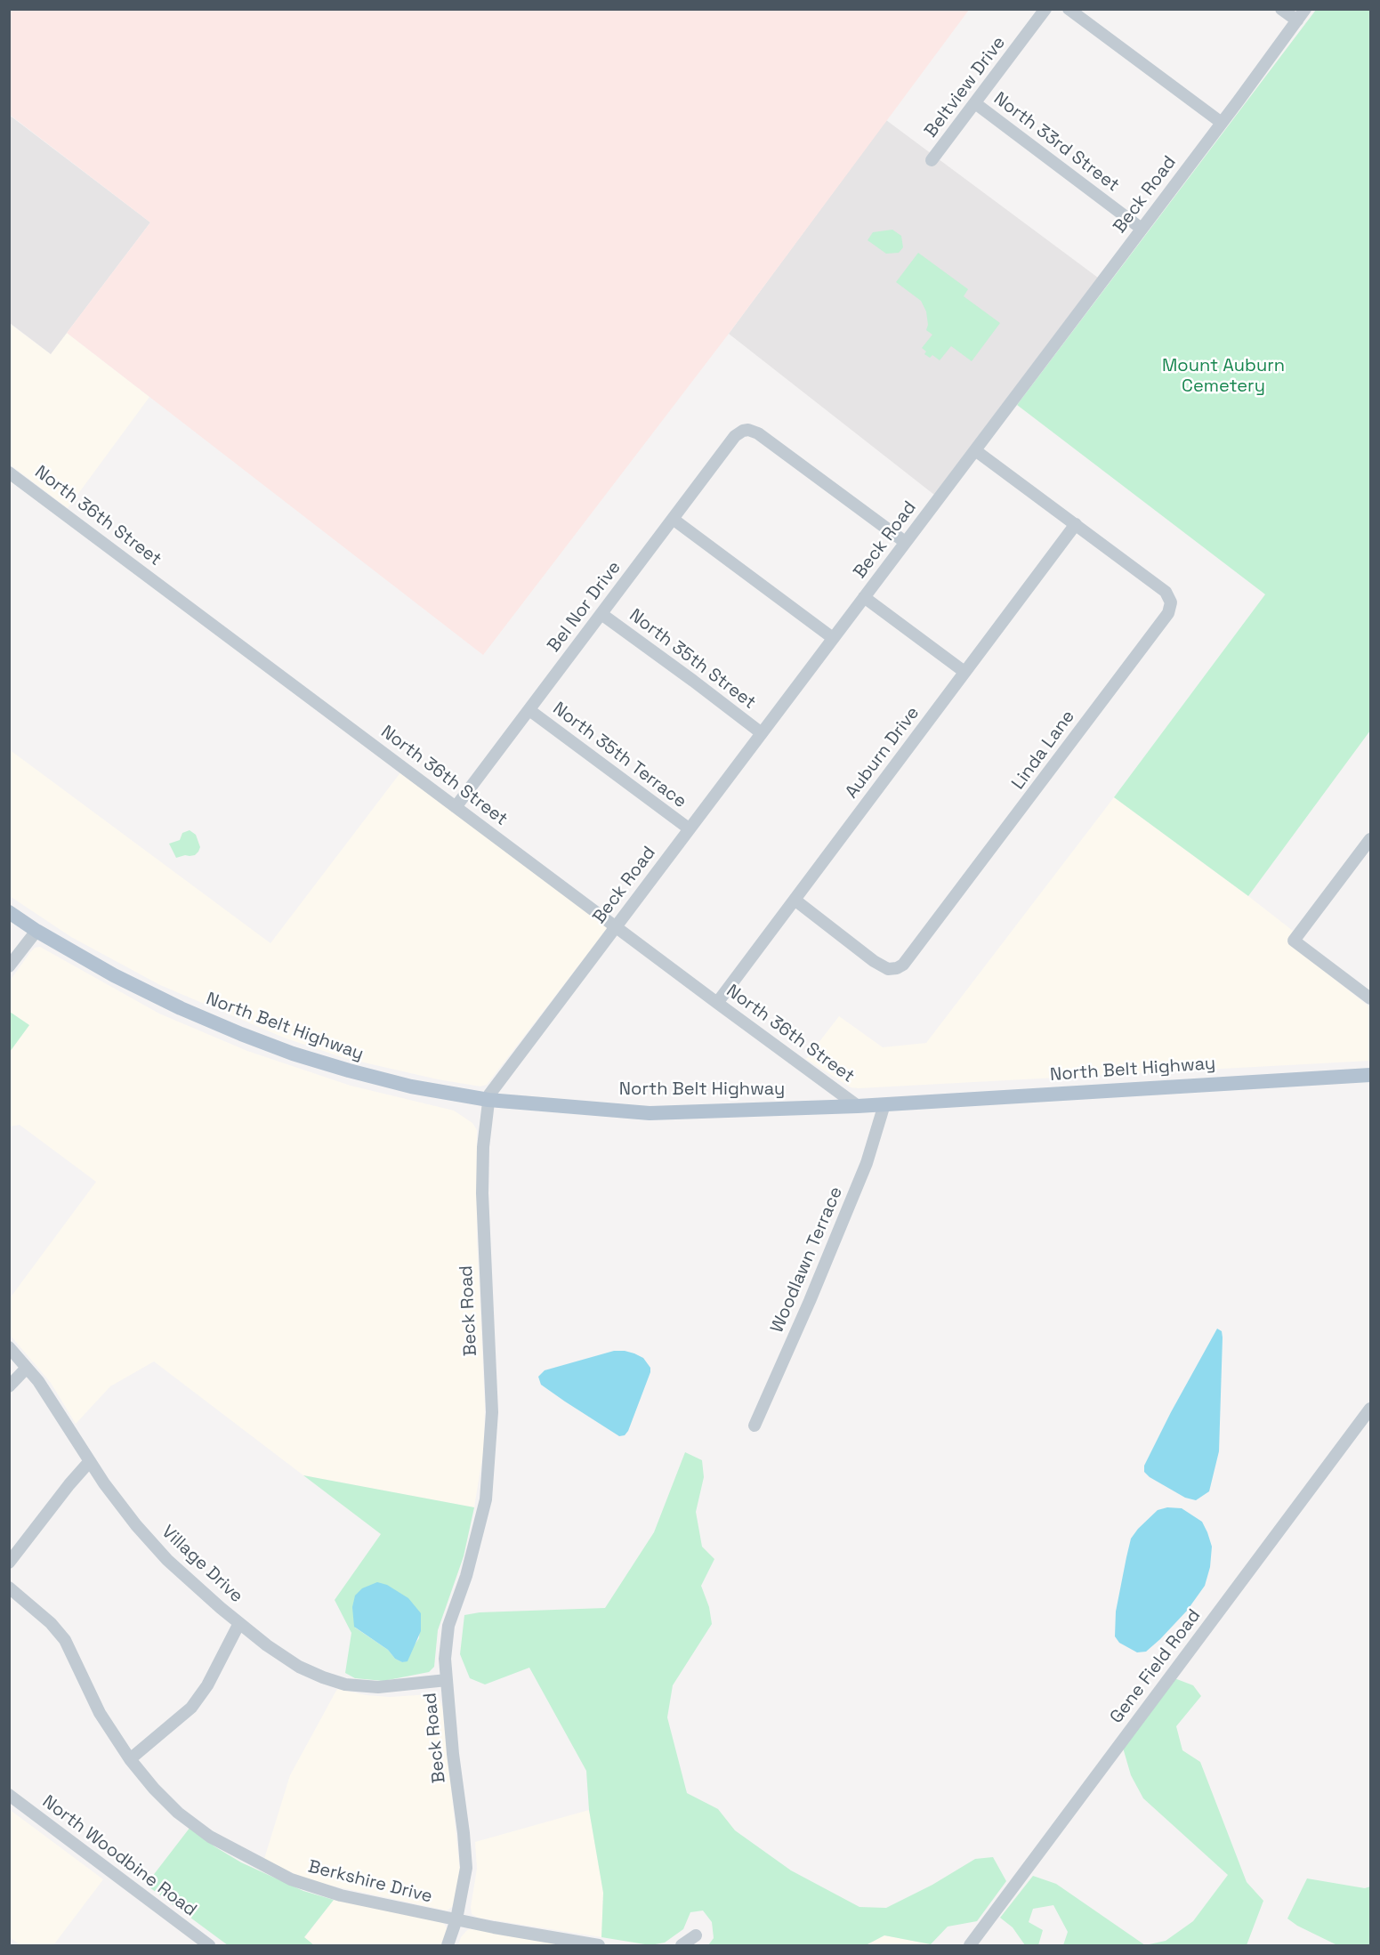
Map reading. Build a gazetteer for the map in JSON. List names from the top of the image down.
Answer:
{
  "streets": {
    "main road": ["North Belt Highway"],
    "street": [
      "Beltview Drive",
      "North 33rd Street",
      "Beck Road",
      "North 36th Street",
      "Bel Nor Drive",
      "North 35th Street",
      "Linda Lane",
      "Auburn Drive",
      "North 35th Terrace",
      "Woodlawn Terrace",
      "Village Drive",
      "Gene Field Road",
      "North Woodbine Road",
      "Berkshire Drive"
    ]
  },
  "crossings": [
    ["Beltview Drive", "North 33rd Street"],
    ["North 33rd Street", "Beck Road"],
    ["Beck Road", "North 36th Street"],
    ["Beck Road", "Bel Nor Drive"],
    ["Beck Road", "North 35th Street"],
    ["Beck Road", "North 35th Terrace"],
    ["Beck Road", "North Belt Highway"],
    ["Beck Road", "Village Drive"],
    ["Beck Road", "Berkshire Drive"],
    ["North 36th Street", "Bel Nor Drive"],
    ["North 36th Street", "Auburn Drive"],
    ["North 36th Street", "North Belt Highway"],
    ["Bel Nor Drive", "North 35th Street"],
    ["Bel Nor Drive", "North 35th Terrace"],
    ["Linda Lane", "Auburn Drive"],
    ["North Belt Highway", "Woodlawn Terrace"]
  ],
  "parks": ["Mount Auburn Cemetery"]
}
